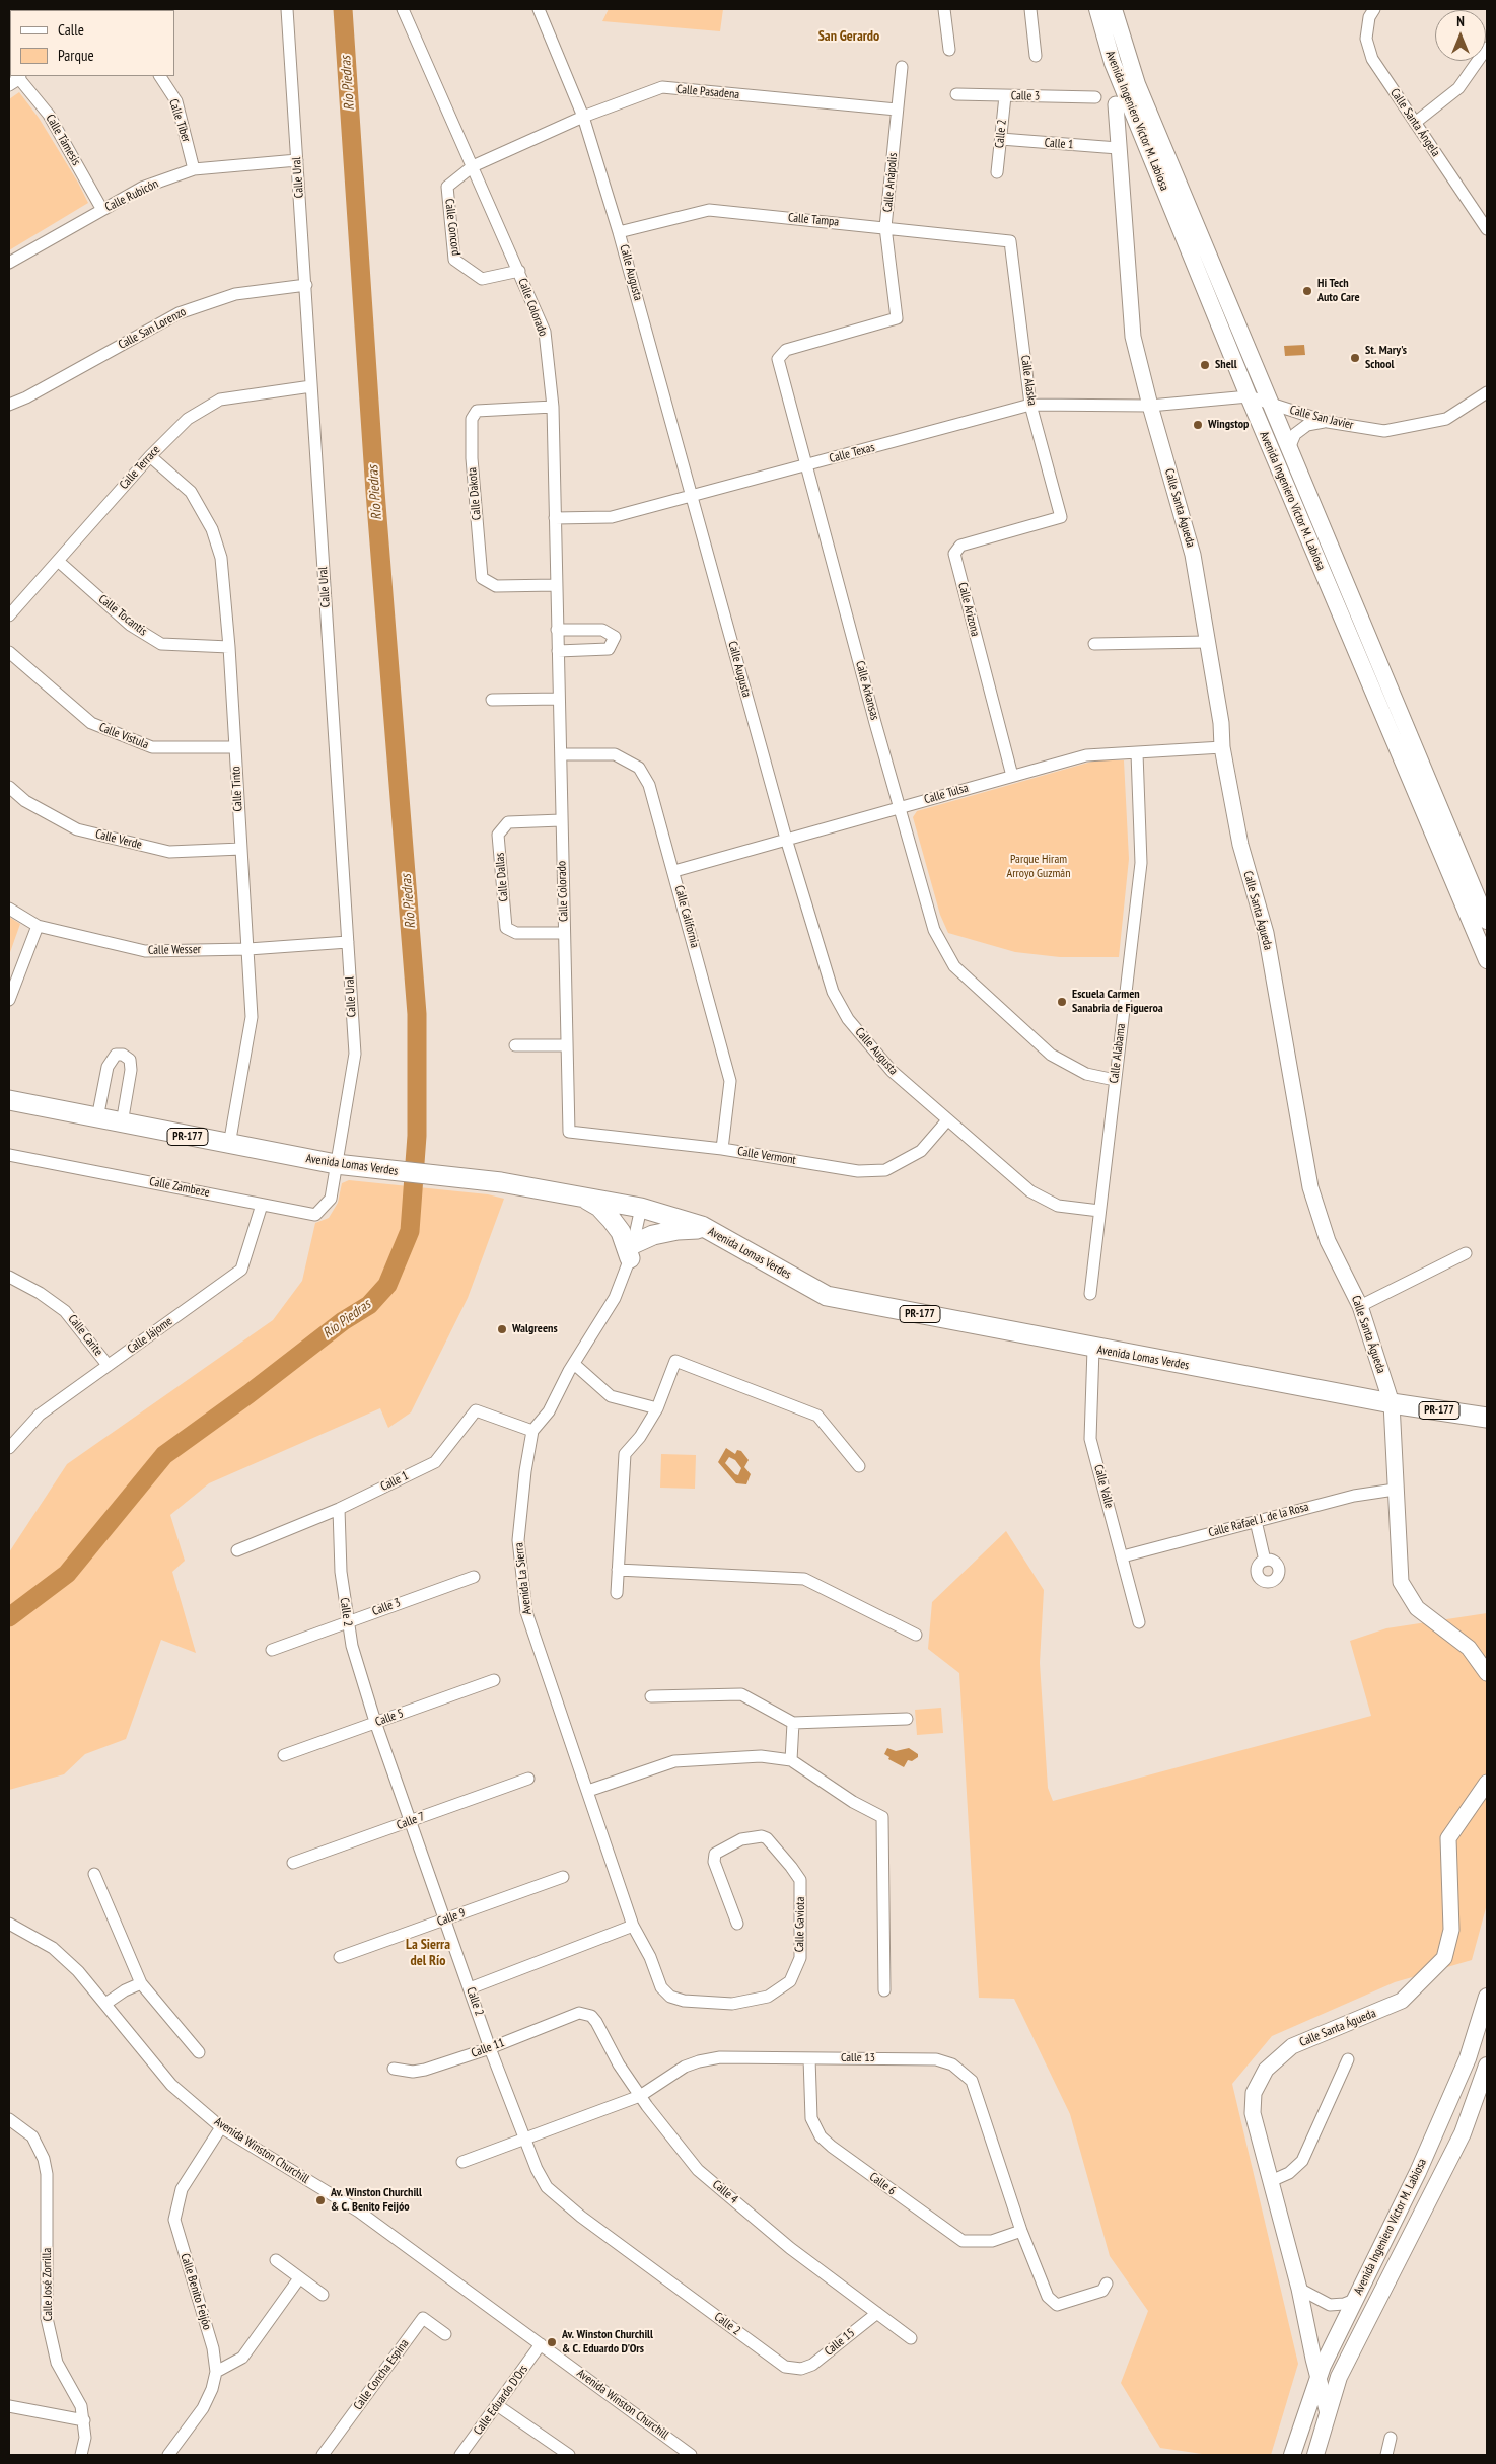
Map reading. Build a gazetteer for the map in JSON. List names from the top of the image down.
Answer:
{
  "streets": {
    "main road": ["Avenida Ingeniero Víctor M. Labiosa", "PR-177", "Avenida Lomas Verdes"],
    "street": [
      "Calle Pasadena",
      "Calle 3",
      "Calle Tíber",
      "Calle Santa Ángela",
      "Calle 2",
      "Calle Támesis",
      "Calle 1",
      "Calle Ural",
      "Calle Anápolis",
      "Calle Rubicón",
      "Calle Tampa",
      "Calle Concord",
      "Calle Augusta",
      "Calle Colorado",
      "Calle San Lorenzo",
      "Calle Alaska",
      "Calle San Javier",
      "Calle Texas",
      "Calle Terrace",
      "Calle Dakota",
      "Calle Santa Águeda",
      "Calle Arizona",
      "Calle Tocantis",
      "Calle Arkansas",
      "Calle Vístula",
      "Calle Tinto",
      "Calle Tulsa",
      "Calle Verde",
      "Calle Dallas",
      "Calle California",
      "Calle Wesser",
      "Calle Alabama",
      "Calle Vermont",
      "Calle Zambeze",
      "Calle Carite",
      "Calle Jájome",
      "Calle Valle",
      "Calle Rafael J. de la Rosa",
      "Avenida La Sierra",
      "Calle 5",
      "Calle 7",
      "Calle 9",
      "Calle Gaviota",
      "Calle 11",
      "Calle 13",
      "Avenida Winston Churchill",
      "Calle 6",
      "Calle 4",
      "Calle José Zorrilla",
      "Calle Benito Feijóo",
      "Calle 15",
      "Calle Concha Espina",
      "Calle Eduardo D'Ors"
    ]
  },
  "crossings": [
    ["Calle Pasadena", "Calle Anápolis"],
    ["Calle Pasadena", "Calle Concord"],
    ["Calle Pasadena", "Calle Augusta"],
    ["Calle Pasadena", "Calle Colorado"],
    ["Calle 3", "Calle 2"],
    ["Calle Tíber", "Calle Rubicón"],
    ["Avenida Ingeniero Víctor M. Labiosa", "Calle San Javier"],
    ["Avenida Ingeniero Víctor M. Labiosa", "Calle Santa Águeda"],
    ["Calle 2", "Calle 1"],
    ["Calle 2", "Calle 5"],
    ["Calle 2", "Calle 7"],
    ["Calle 2", "Calle 9"],
    ["Calle 2", "Calle 11"],
    ["Calle 2", "Calle 13"],
    ["Calle 2", "Calle 15"],
    ["Calle Támesis", "Calle Rubicón"],
    ["Calle 1", "Calle Santa Águeda"],
    ["Calle 1", "Avenida La Sierra"],
    ["Calle Ural", "Calle Rubicón"],
    ["Calle Ural", "Calle San Lorenzo"],
    ["Calle Ural", "Calle Terrace"],
    ["Calle Ural", "Calle Wesser"],
    ["Calle Ural", "Avenida Lomas Verdes"],
    ["Calle Ural", "Calle Zambeze"],
    ["Calle Anápolis", "Calle Tampa"],
    ["Calle Anápolis", "Calle Arkansas"],
    ["Calle Tampa", "Calle Augusta"],
    ["Calle Tampa", "Calle Alaska"],
    ["Calle Concord", "Calle Colorado"],
    ["Calle Augusta", "Calle Texas"],
    ["Calle Augusta", "Calle Tulsa"],
    ["Calle Augusta", "Calle Alabama"],
    ["Calle Augusta", "Calle Vermont"],
    ["Calle Colorado", "Calle Texas"],
    ["Calle Colorado", "Calle Dakota"],
    ["Calle Colorado", "Calle Dallas"],
    ["Calle Colorado", "Calle California"],
    ["Calle Colorado", "Calle Vermont"],
    ["Calle Alaska", "Calle Texas"],
    ["Calle Alaska", "Calle Arizona"],
    ["Calle San Javier", "Calle Texas"],
    ["Calle San Javier", "Calle Santa Águeda"],
    ["Calle Texas", "Calle Santa Águeda"],
    ["Calle Texas", "Calle Arkansas"],
    ["Calle Terrace", "Calle Tocantis"],
    ["Calle Terrace", "Calle Tinto"],
    ["Calle Santa Águeda", "Calle Tulsa"],
    ["Calle Santa Águeda", "Avenida Lomas Verdes"],
    ["Calle Santa Águeda", "Calle Rafael J. de la Rosa"],
    ["Calle Arizona", "Calle Tulsa"],
    ["Calle Tocantis", "Calle Tinto"],
    ["Calle Arkansas", "Calle Tulsa"],
    ["Calle Arkansas", "Calle Alabama"],
    ["Calle Vístula", "Calle Tinto"],
    ["Calle Tinto", "Calle Verde"],
    ["Calle Tinto", "Calle Wesser"],
    ["Calle Tinto", "Avenida Lomas Verdes"],
    ["Calle Tulsa", "Calle California"],
    ["Calle Tulsa", "Calle Alabama"],
    ["Calle California", "Calle Vermont"],
    ["Avenida Lomas Verdes", "Calle Valle"],
    ["Calle Zambeze", "Calle Jájome"],
    ["Calle Carite", "Calle Jájome"],
    ["Calle Valle", "Calle Rafael J. de la Rosa"],
    ["Avenida La Sierra", "Calle Gaviota"],
    ["Calle 11", "Calle 4"],
    ["Calle 13", "Calle 6"],
    ["Calle 13", "Calle 4"],
    ["Avenida Winston Churchill", "Calle Benito Feijóo"],
    ["Avenida Winston Churchill", "Calle Eduardo D'Ors"],
    ["Calle 4", "Calle 15"]
  ],
  "districts": ["San Gerardo", "La Sierra del Río"],
  "water": ["Río Piedras"],
  "parks": ["Parque Hiram Arroyo Guzmán"],
  "places": [
    "Hi Tech Auto Care",
    "St. Mary's School",
    "Shell",
    "Wingstop",
    "Escuela Carmen Sanabria de Figueroa",
    "Walgreens",
    "Av. Winston Churchill & C. Benito Feijóo",
    "Av. Winston Churchill & C. Eduardo D'Ors"
  ],
  "legend": ["Calle", "Parque"],
  "north": "top"
}
